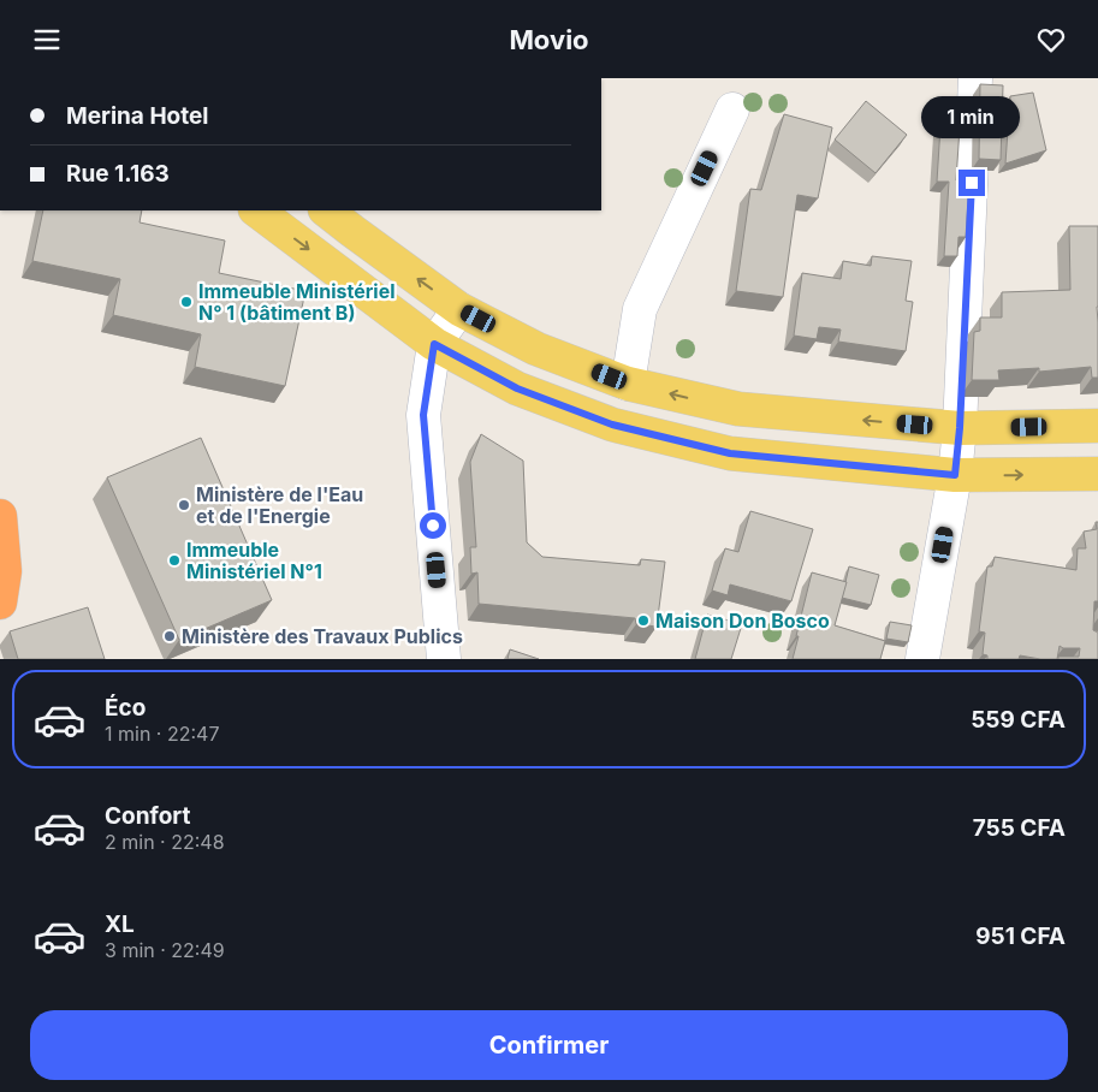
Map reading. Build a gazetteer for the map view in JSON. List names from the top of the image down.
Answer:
{
  "places": [
    "Immeuble Ministériel N° 1 (bâtiment B)",
    "Ministère de l'Eau et de l'Energie",
    "Immeuble Ministériel N°1",
    "Maison Don Bosco",
    "Ministère des Travaux Publics"
  ],
  "page": {
    "header": "Movio",
    "banner": ["Merina Hotel", "Rue 1.163"],
    "bubble": "1 min",
    "list": [
      {
        "name": "Éco",
        "note": "1 min · 22:47",
        "value": "559 CFA"
      },
      {
        "name": "Confort",
        "note": "2 min · 22:48",
        "value": "755 CFA"
      },
      {
        "name": "XL",
        "note": "3 min · 22:49",
        "value": "951 CFA"
      }
    ],
    "buttons": "Confirmer"
  }
}
